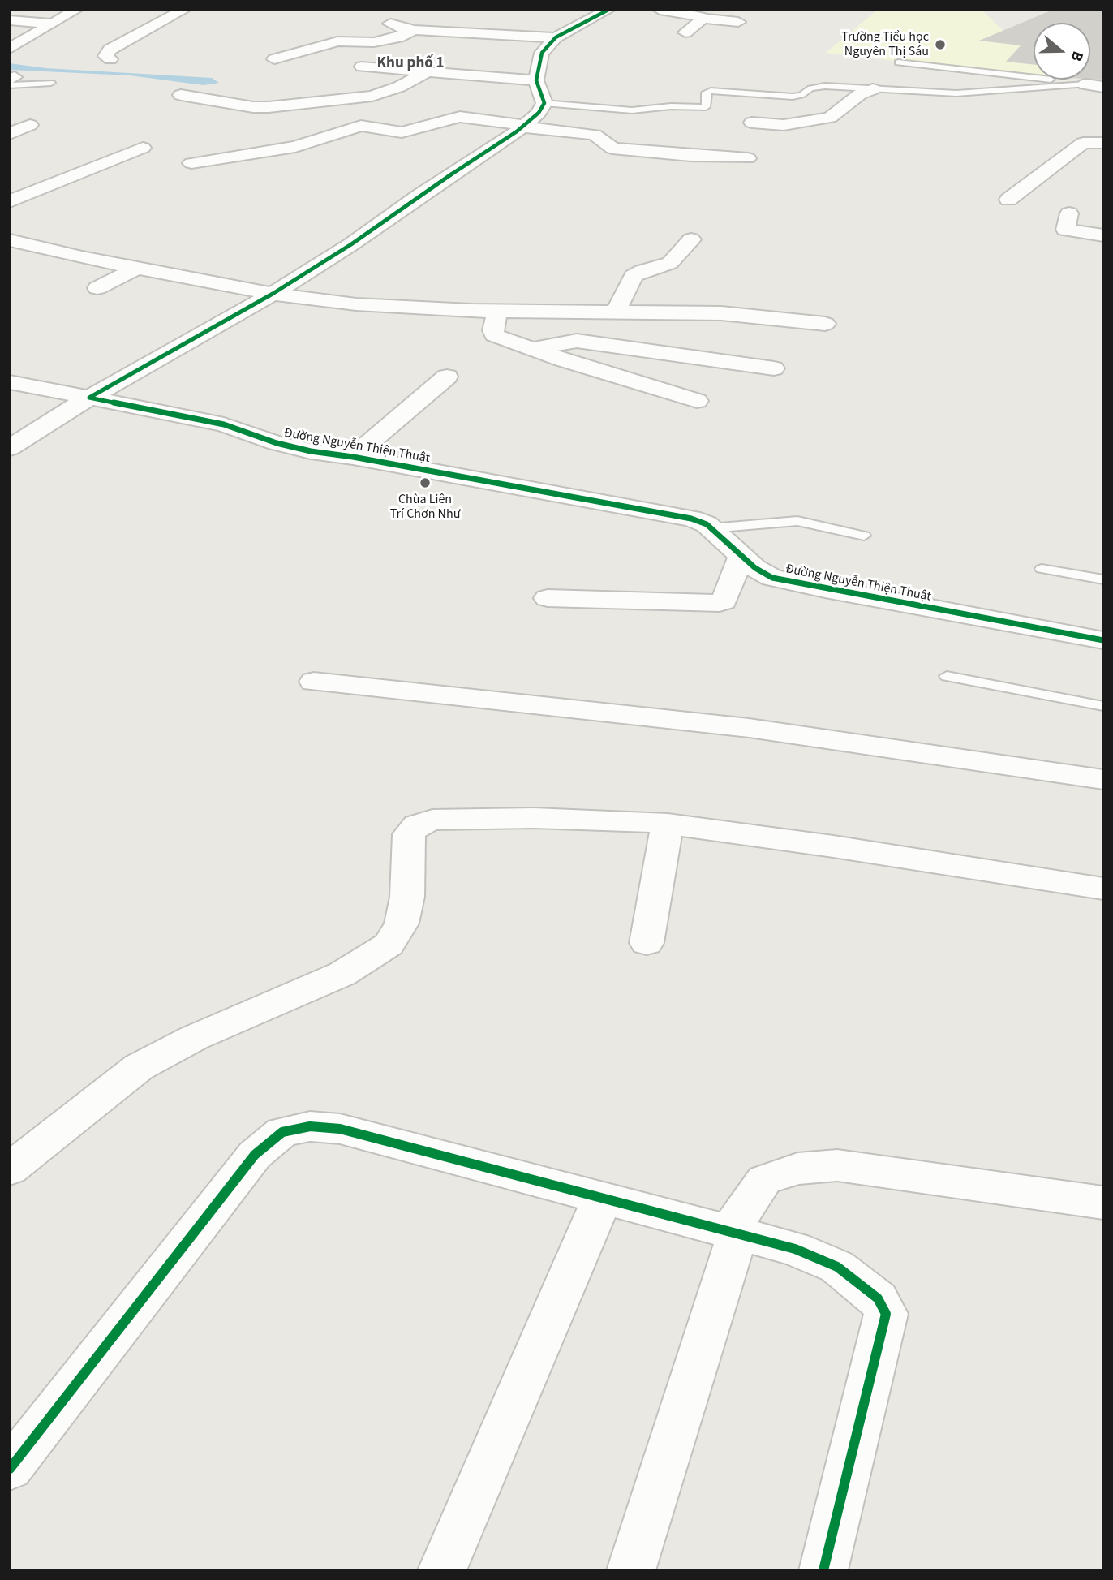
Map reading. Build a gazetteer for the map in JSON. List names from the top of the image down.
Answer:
{
  "streets": {
    "street": ["Đường Nguyễn Thiện Thuật"]
  },
  "districts": ["Khu phố 1"],
  "places": ["Trường Tiểu học Nguyễn Thị Sáu", "Chùa Liên Trí Chơn Như"],
  "north": "right"
}
